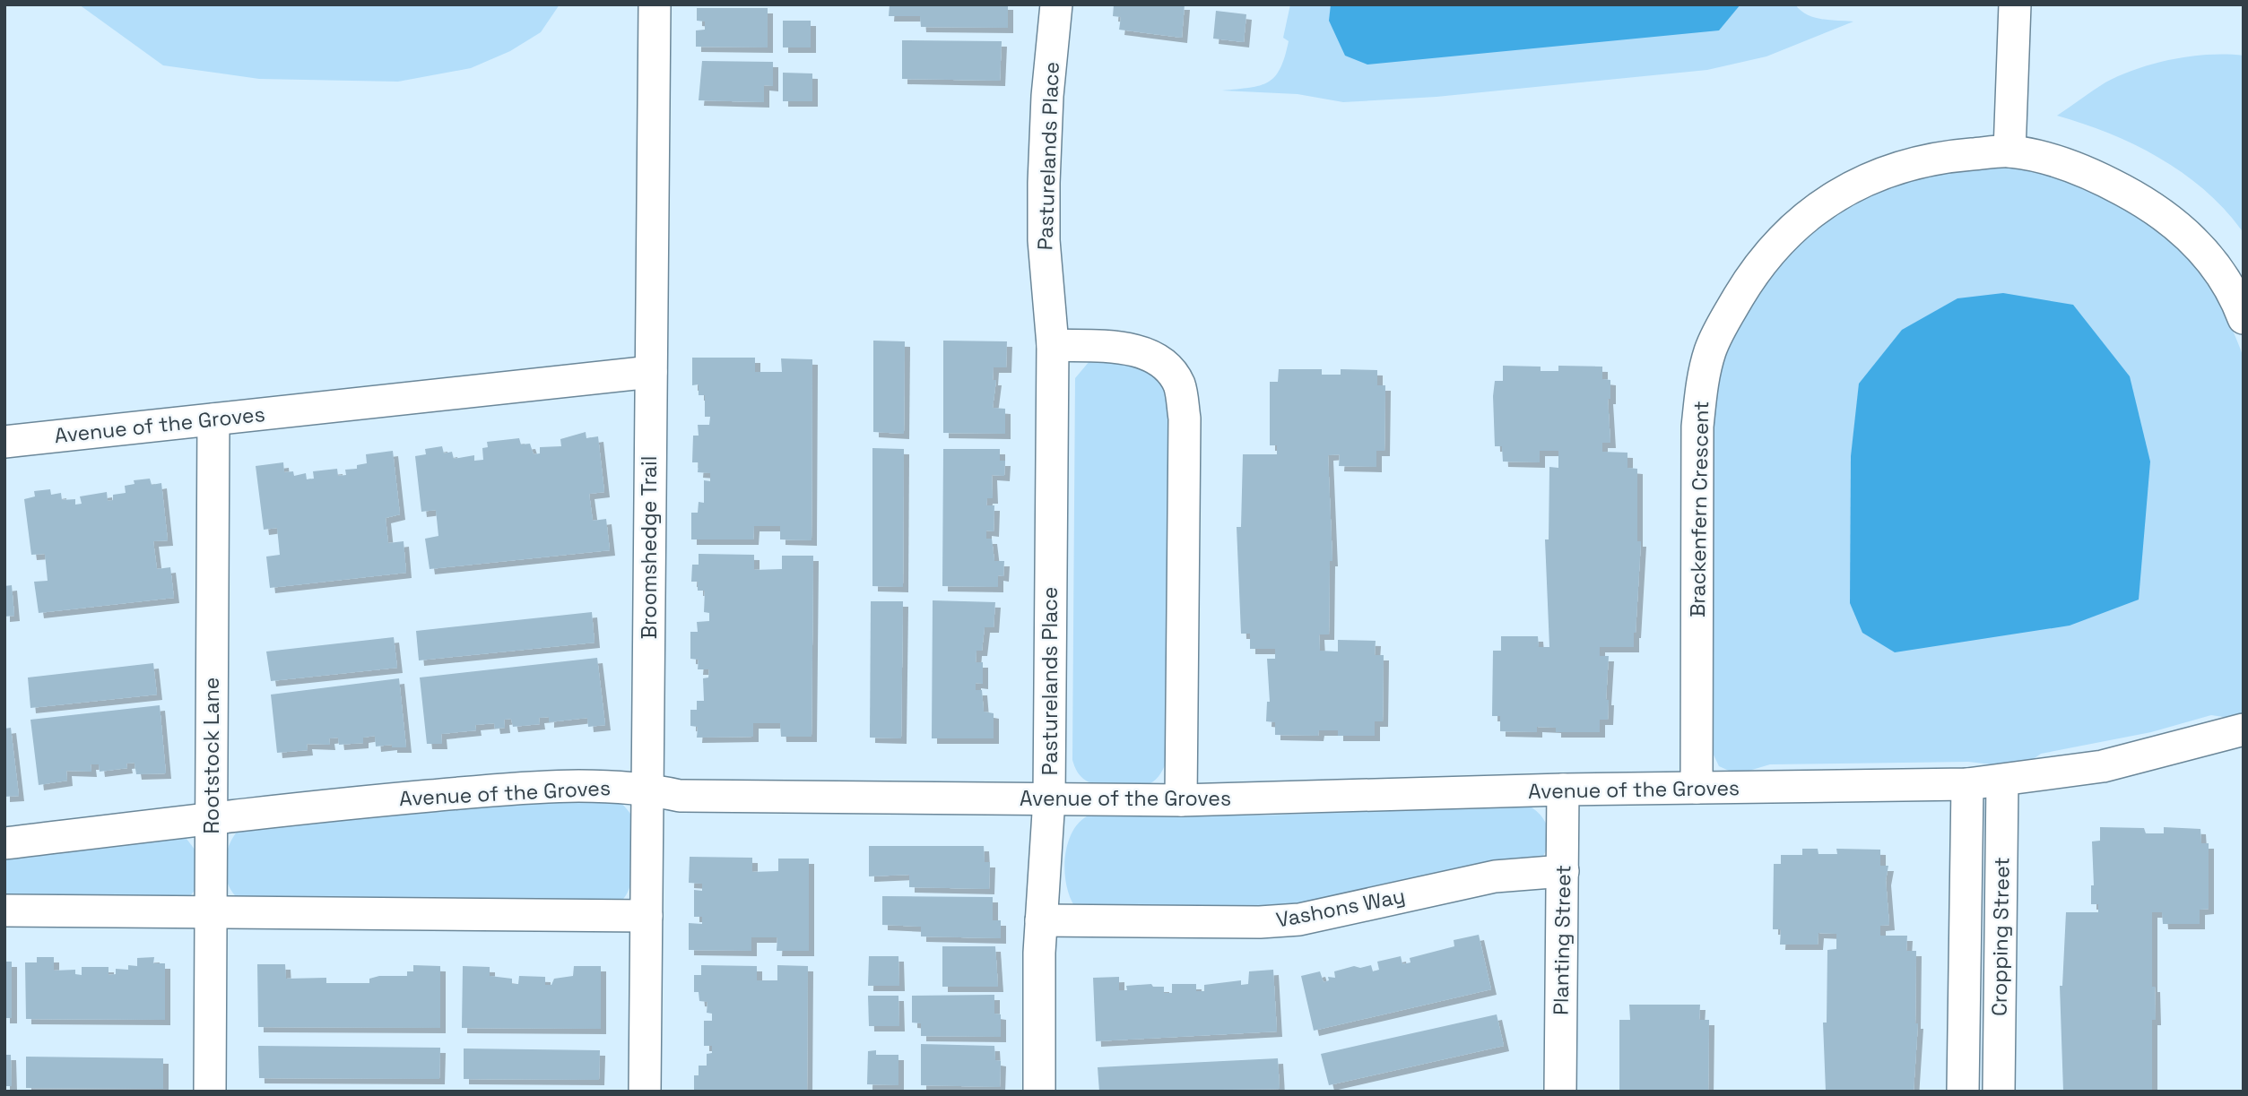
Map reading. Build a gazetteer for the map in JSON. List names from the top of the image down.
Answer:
{
  "streets": {
    "street": [
      "Pasturelands Place",
      "Avenue of the Groves",
      "Brackenfern Crescent",
      "Broomshedge Trail",
      "Rootstock Lane",
      "Vashons Way",
      "Cropping Street",
      "Planting Street"
    ]
  },
  "crossings": [
    ["Pasturelands Place", "Avenue of the Groves"],
    ["Pasturelands Place", "Vashons Way"],
    ["Avenue of the Groves", "Brackenfern Crescent"],
    ["Avenue of the Groves", "Broomshedge Trail"],
    ["Avenue of the Groves", "Rootstock Lane"],
    ["Avenue of the Groves", "Cropping Street"],
    ["Avenue of the Groves", "Planting Street"],
    ["Vashons Way", "Planting Street"]
  ]
}
